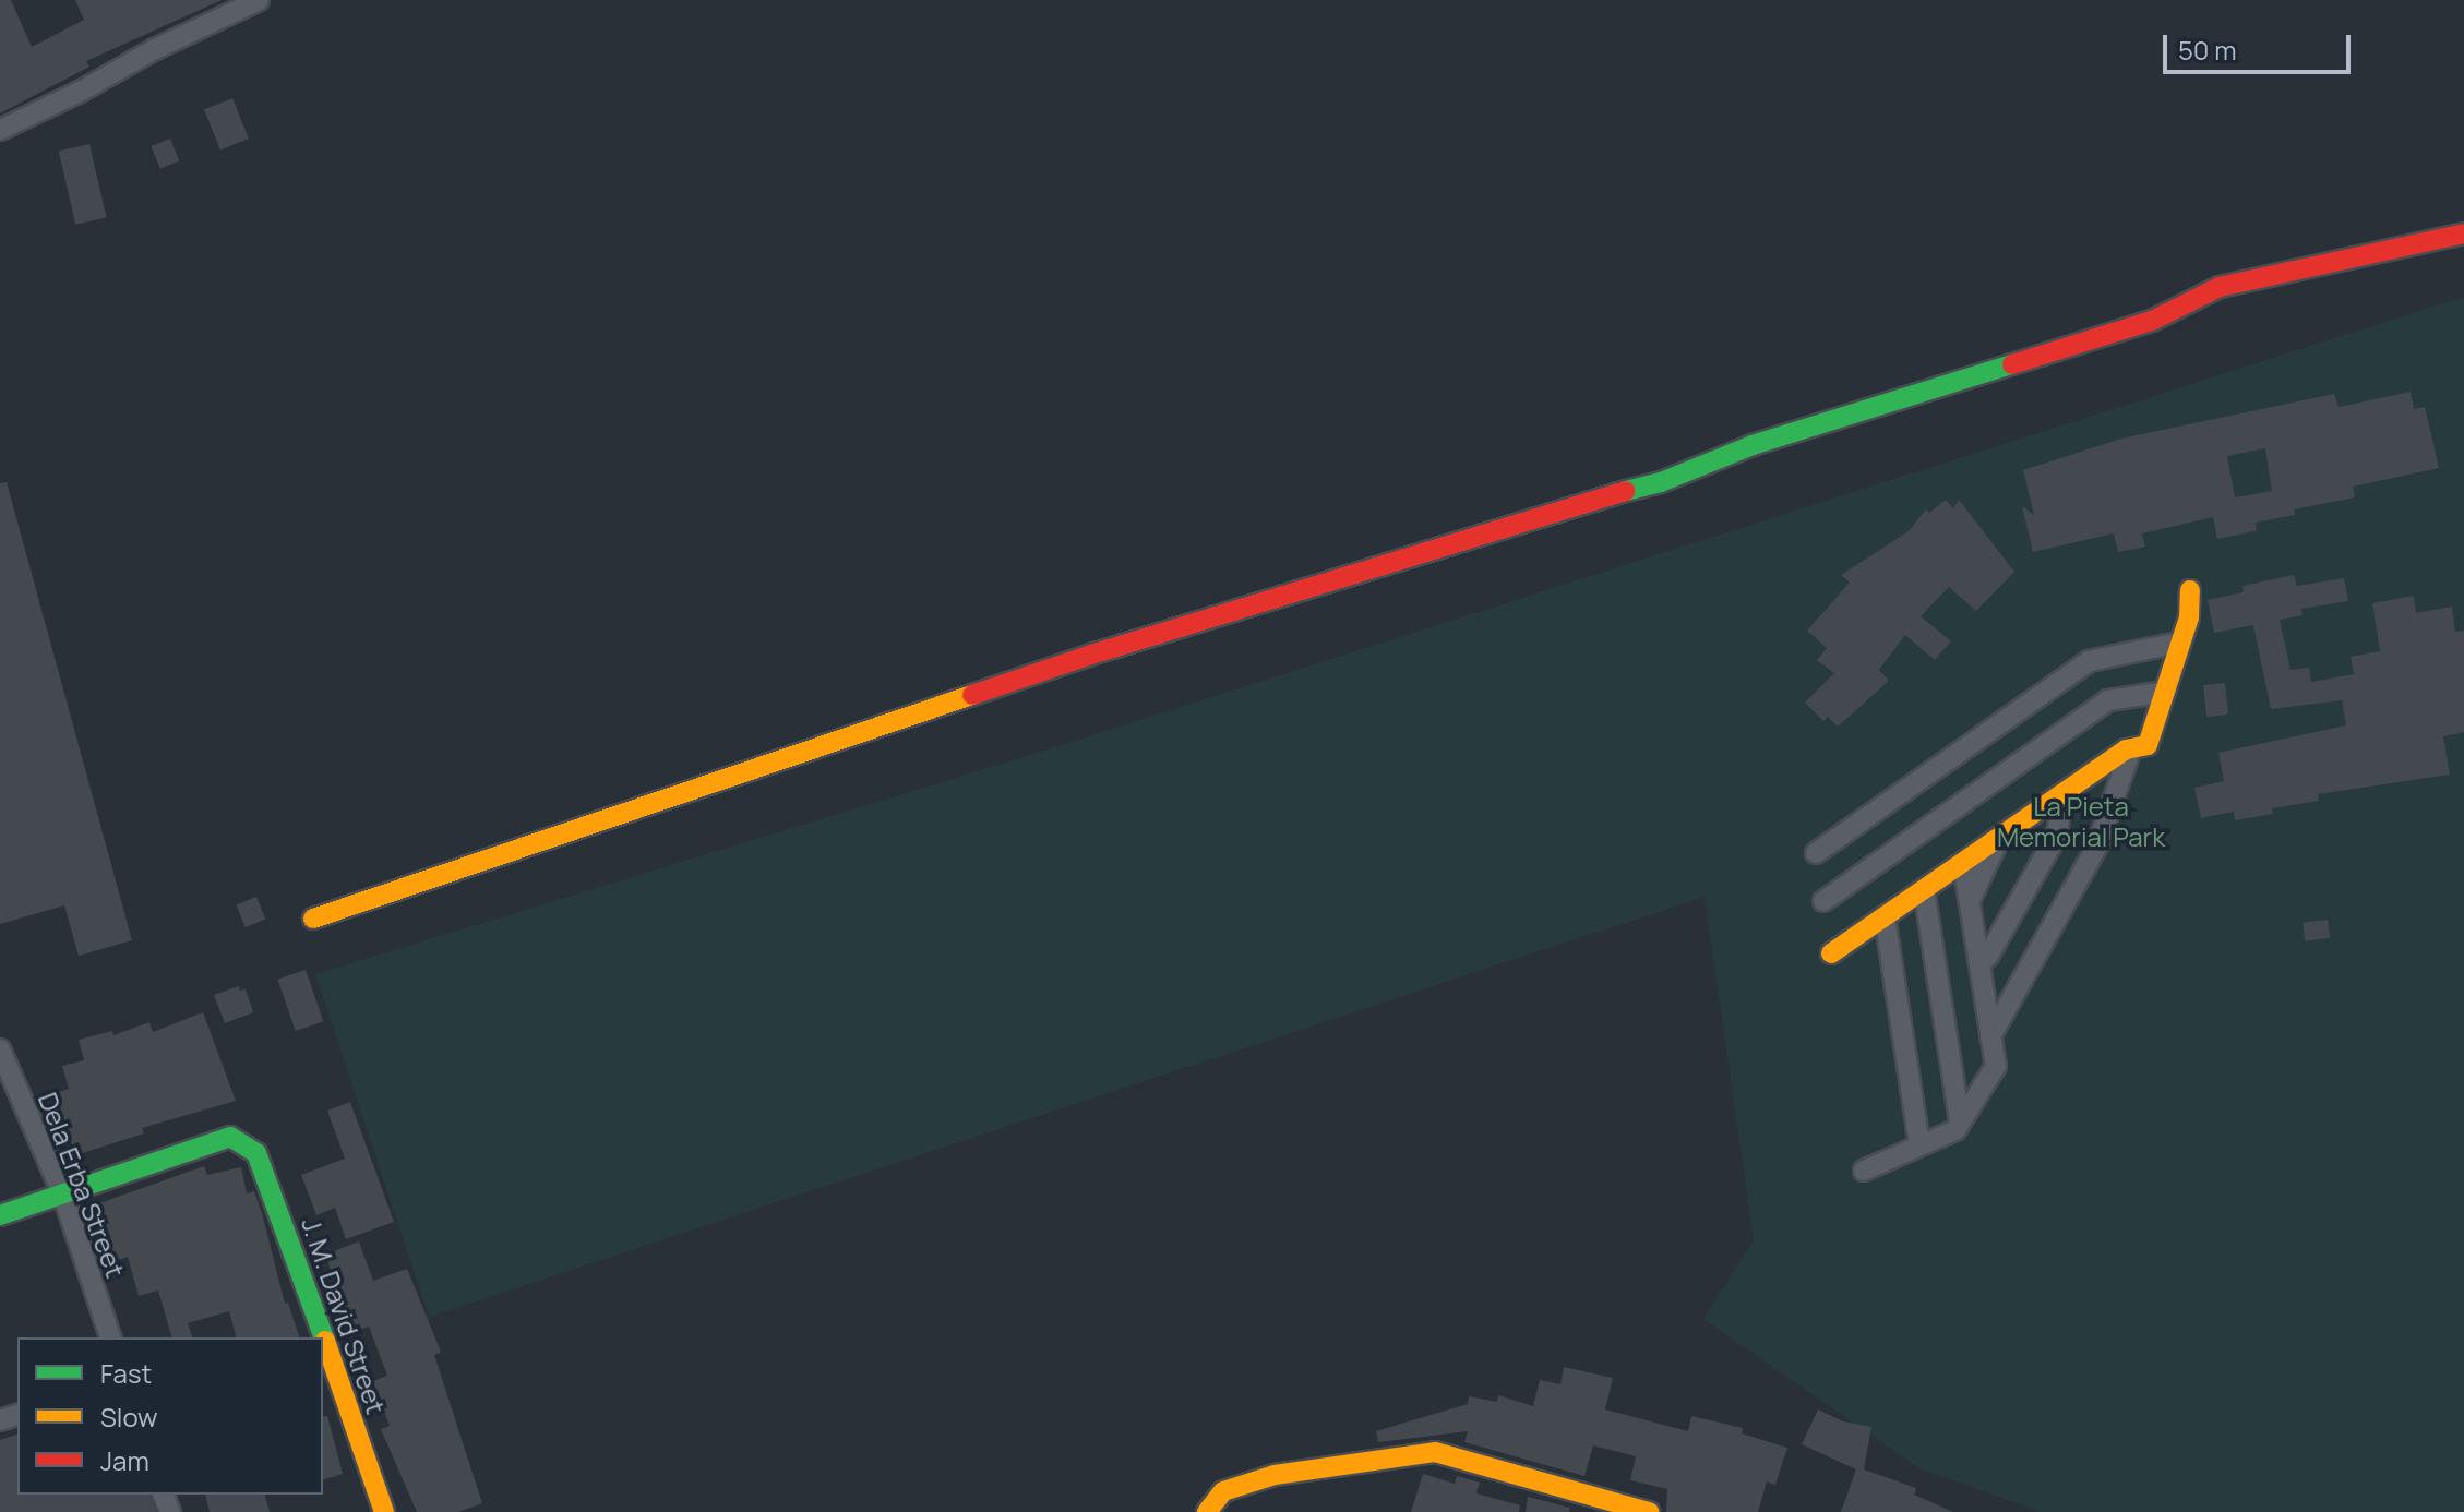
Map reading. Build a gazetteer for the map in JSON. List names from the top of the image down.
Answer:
{
  "streets": {
    "street": ["Dela Erba Street", "J. M. David Street"]
  },
  "crossings": [
    ["Dela Erba Street", "J. M. David Street"]
  ],
  "parks": ["La Pieta Memorial Park"],
  "legend": ["Fast", "Slow", "Jam"],
  "scale_bar": "50 m"
}
